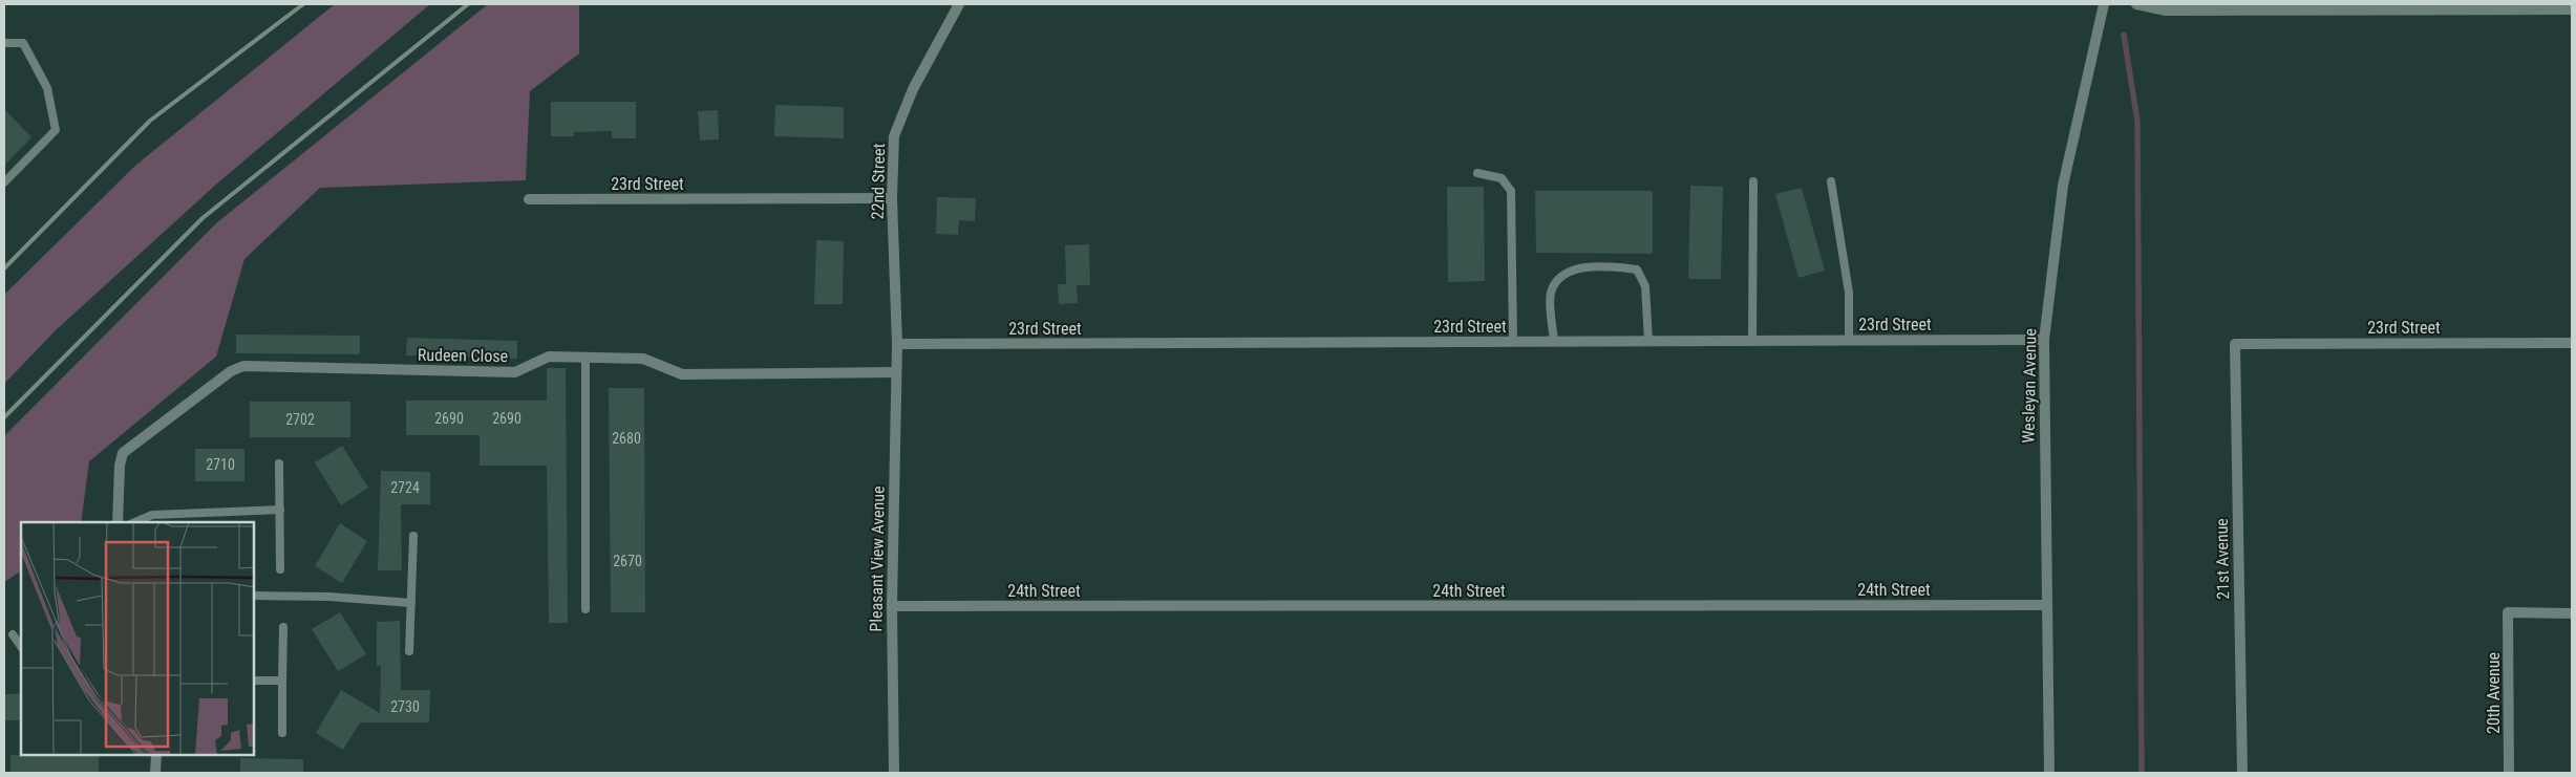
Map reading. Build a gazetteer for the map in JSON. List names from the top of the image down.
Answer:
{
  "streets": {
    "street": [
      "22nd Street",
      "23rd Street",
      "Rudeen Close",
      "Wesleyan Avenue",
      "Pleasant View Avenue",
      "21st Avenue",
      "24th Street",
      "20th Avenue"
    ]
  },
  "crossings": [
    ["22nd Street", "23rd Street"],
    ["22nd Street", "Pleasant View Avenue"],
    ["23rd Street", "Wesleyan Avenue"],
    ["23rd Street", "Pleasant View Avenue"],
    ["23rd Street", "21st Avenue"],
    ["Rudeen Close", "Pleasant View Avenue"],
    ["Wesleyan Avenue", "24th Street"],
    ["Pleasant View Avenue", "24th Street"]
  ],
  "house_numbers": [
    "2690",
    "2690",
    "2702",
    "2680",
    "2710",
    "2724",
    "2670",
    "2730"
  ]
}
